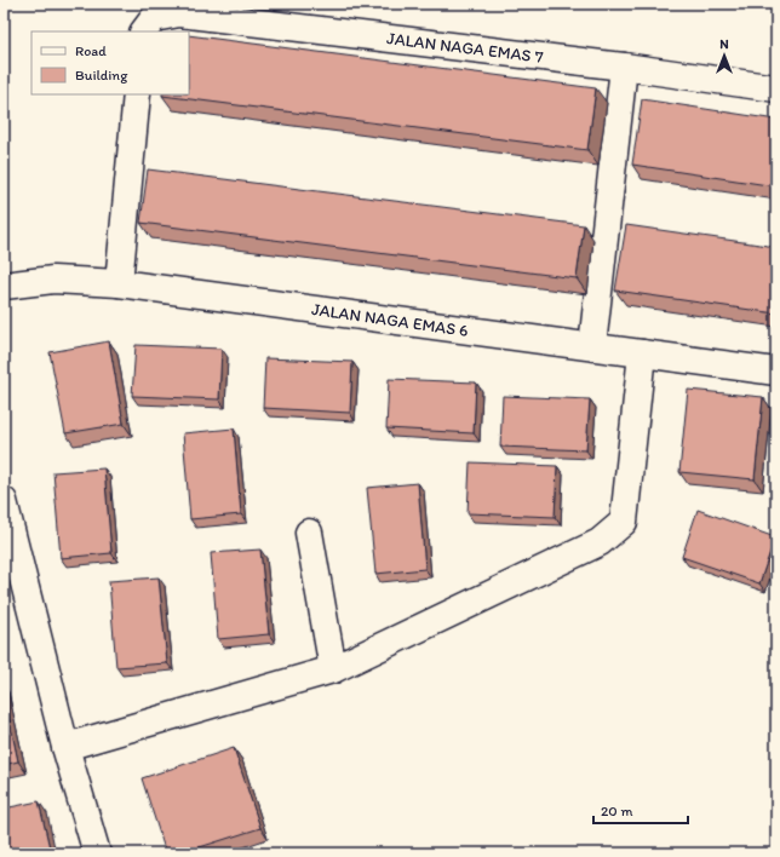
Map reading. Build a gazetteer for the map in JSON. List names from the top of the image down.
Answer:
{
  "streets": {
    "street": ["JALAN NAGA EMAS 7", "JALAN NAGA EMAS 6"]
  },
  "legend": ["Road", "Building"],
  "scale_bar": "20 m",
  "north": "top"
}
